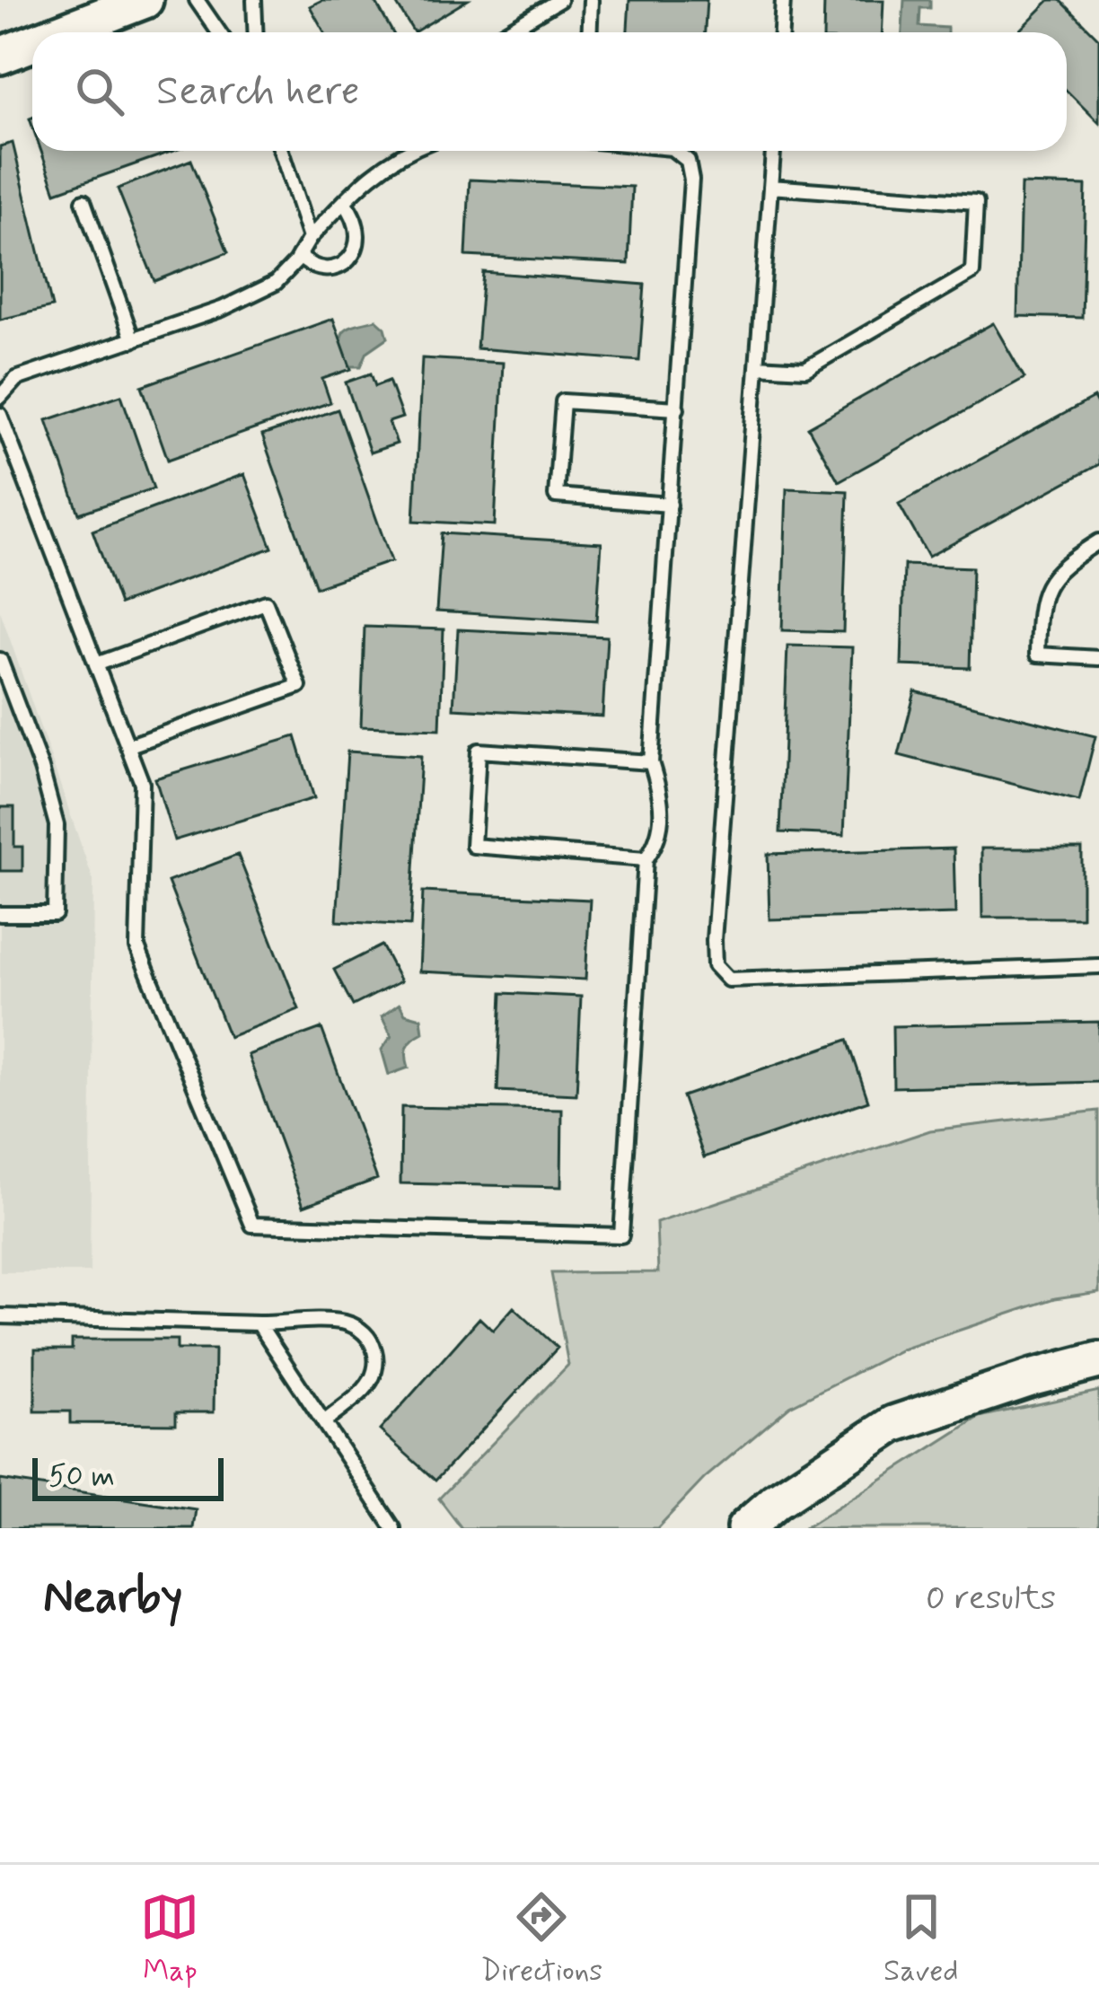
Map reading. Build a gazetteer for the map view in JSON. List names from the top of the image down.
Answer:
{
  "scale_bar": "50 m",
  "page": {
    "search": "Search here",
    "scale": "50 m",
    "heading": ["Nearby", "0 results"],
    "nav": ["Map", "Directions", "Saved"]
  }
}
